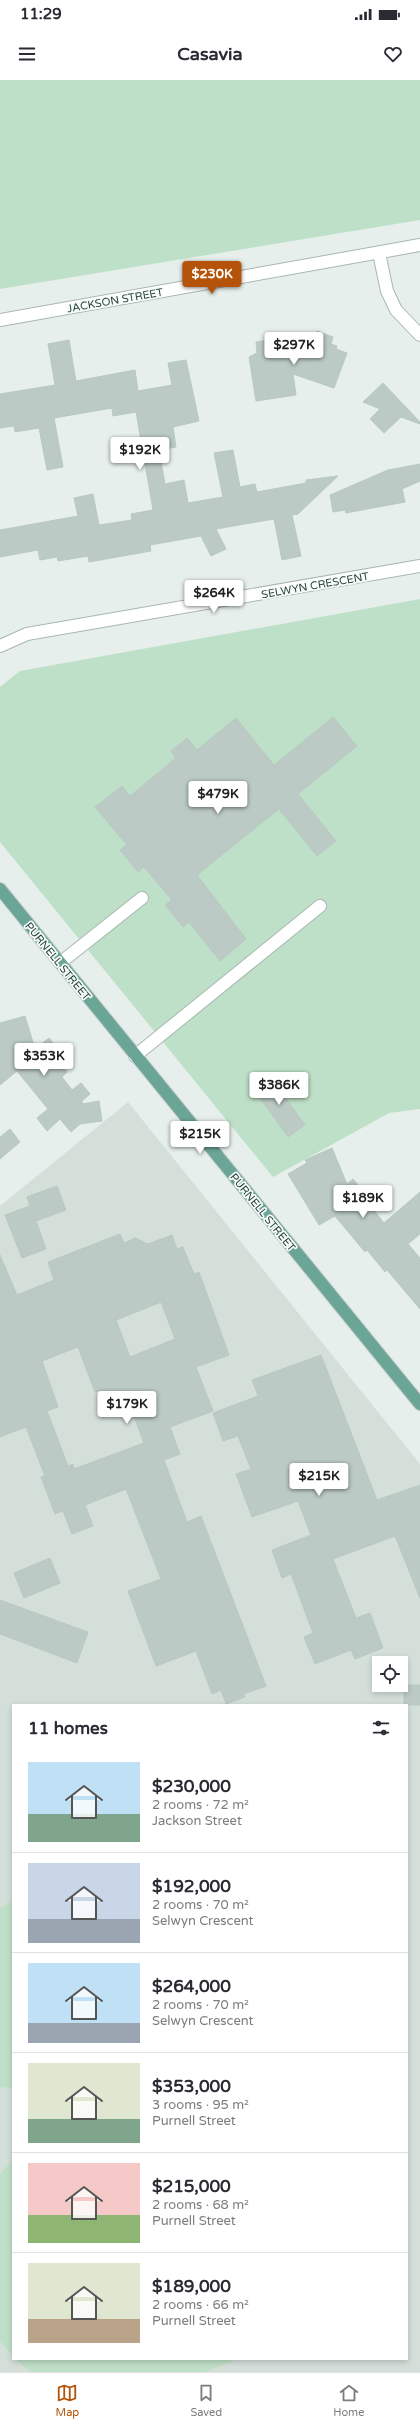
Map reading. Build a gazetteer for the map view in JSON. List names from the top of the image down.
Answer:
{
  "streets": {
    "main road": ["PURNELL STREET"],
    "street": ["JACKSON STREET", "SELWYN CRESCENT"]
  },
  "page": {
    "status": "11:29",
    "header": "Casavia",
    "price": [
      "$230K",
      "$297K",
      "$192K",
      "$264K",
      "$479K",
      "$353K",
      "$386K",
      "$215K",
      "$189K",
      "$179K",
      "$215K"
    ],
    "heading": "11 homes",
    "list": [
      {
        "name": "$230,000",
        "note": "2 rooms · 72 m² · Jackson Street"
      },
      {
        "name": "$192,000",
        "note": "2 rooms · 70 m² · Selwyn Crescent"
      },
      {
        "name": "$264,000",
        "note": "2 rooms · 70 m² · Selwyn Crescent"
      },
      {
        "name": "$353,000",
        "note": "3 rooms · 95 m² · Purnell Street"
      },
      {
        "name": "$215,000",
        "note": "2 rooms · 68 m² · Purnell Street"
      },
      {
        "name": "$189,000",
        "note": "2 rooms · 66 m² · Purnell Street"
      }
    ],
    "tabs": ["Map", "Saved", "Home"]
  }
}
